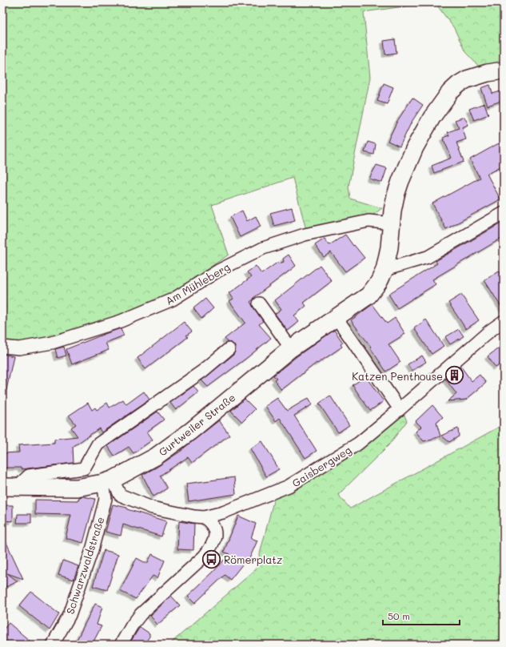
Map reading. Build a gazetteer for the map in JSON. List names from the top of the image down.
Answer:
{
  "streets": {
    "main road": ["Gurtweiler Straße"],
    "street": ["Am Mühleberg", "Gaisbergweg", "Schwarzwaldstraße"]
  },
  "crossings": [
    ["Am Mühleberg", "Gurtweiler Straße"],
    ["Gurtweiler Straße", "Gaisbergweg"],
    ["Gurtweiler Straße", "Schwarzwaldstraße"],
    ["Gaisbergweg", "Schwarzwaldstraße"]
  ],
  "places": {
    "building": ["Katzen Penthouse"],
    "bus stop": ["Römerplatz"]
  },
  "scale_bar": "50 m"
}
